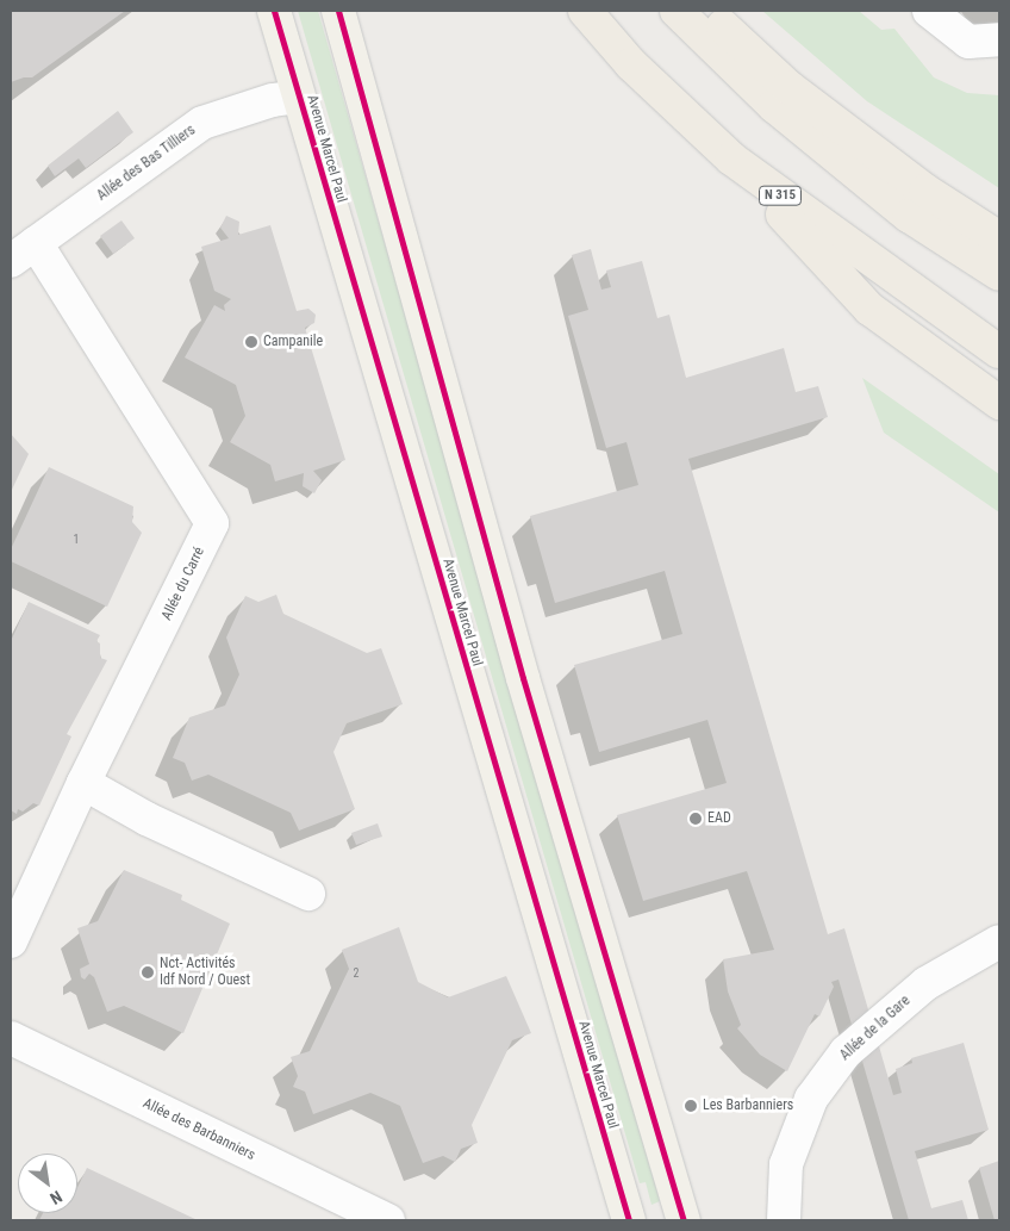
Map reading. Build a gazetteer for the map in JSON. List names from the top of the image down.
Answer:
{
  "streets": {
    "highway": ["N 315"],
    "main road": ["Avenue Marcel Paul"],
    "street": [
      "Allée des Bas Tilliers",
      "Allée du Carré",
      "Allée de la Gare",
      "Allée des Barbanniers"
    ]
  },
  "crossings": [
    ["Avenue Marcel Paul", "Allée des Bas Tilliers"],
    ["Allée des Bas Tilliers", "Allée du Carré"]
  ],
  "places": [
    "Campanile",
    "EAD",
    "Nct- Activités Idf Nord / Ouest",
    "Les Barbanniers"
  ],
  "house_numbers": ["1", "2"],
  "north": "bottom right"
}
